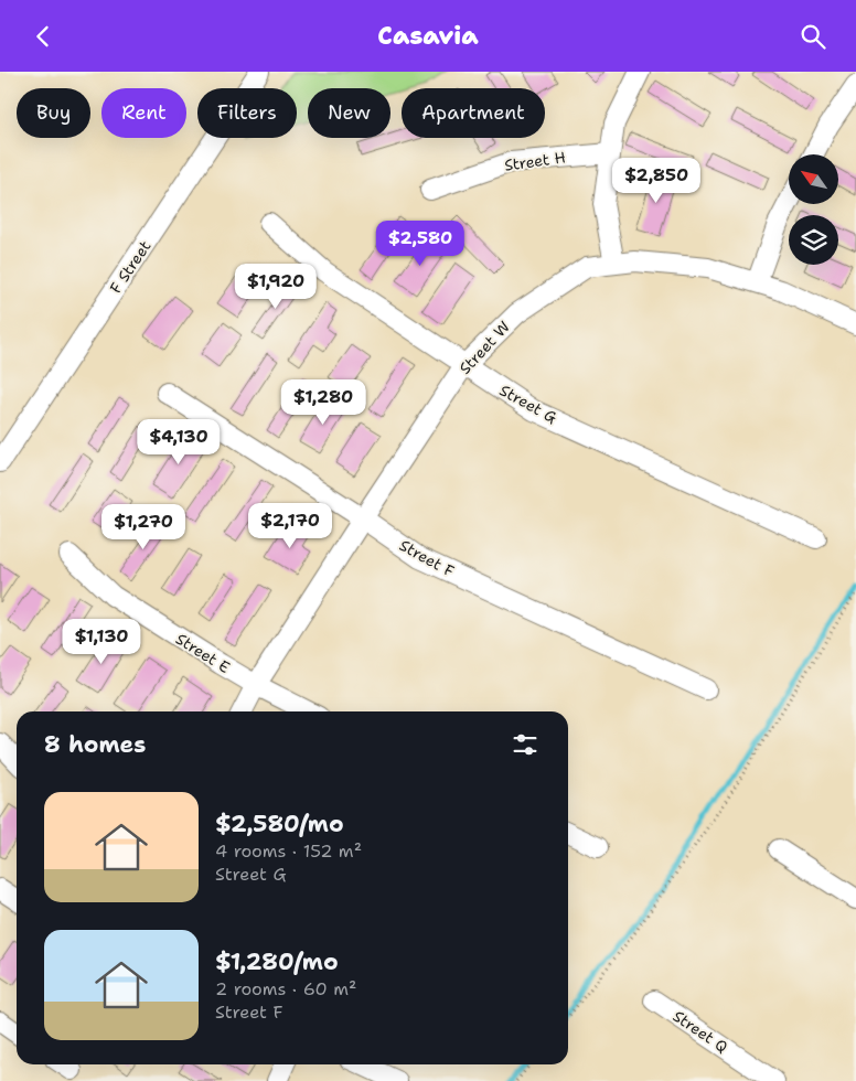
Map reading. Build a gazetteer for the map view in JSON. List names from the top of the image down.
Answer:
{
  "streets": {
    "street": [
      "Street H",
      "F Street",
      "Street W",
      "Street G",
      "Street F",
      "Street E",
      "Street Q"
    ]
  },
  "crossings": [
    ["Street W", "Street G"],
    ["Street W", "Street F"],
    ["Street W", "Street E"]
  ],
  "north": "top left",
  "page": {
    "header": "Casavia",
    "chip": [
      "Buy",
      "Rent",
      "Filters",
      "New",
      "Apartment"
    ],
    "price": [
      "$2,850",
      "$2,580",
      "$1,920",
      "$1,280",
      "$4,130",
      "$2,170",
      "$1,270",
      "$1,130"
    ],
    "heading": "8 homes",
    "list": [
      {
        "name": "$2,580/mo",
        "note": "4 rooms · 152 m² · Street G"
      },
      {
        "name": "$1,280/mo",
        "note": "2 rooms · 60 m² · Street F"
      }
    ]
  }
}
